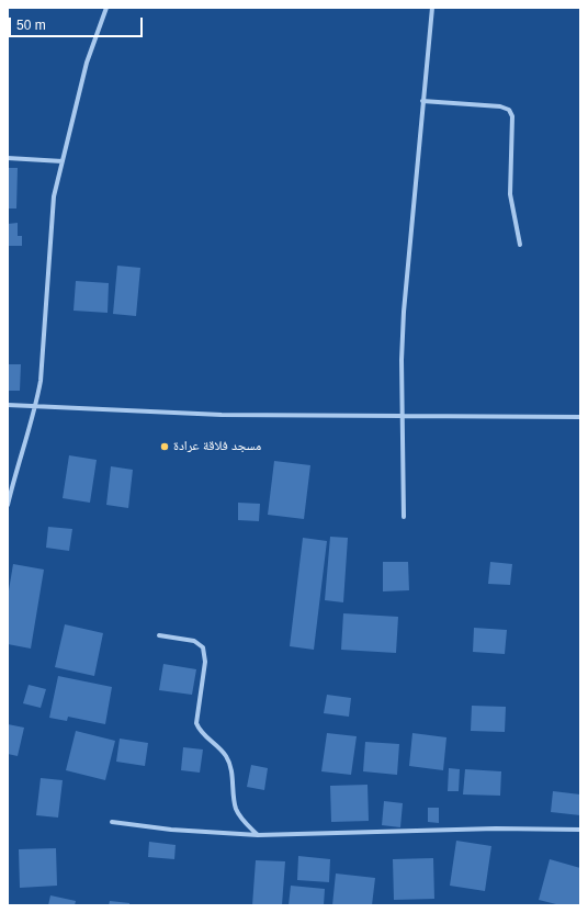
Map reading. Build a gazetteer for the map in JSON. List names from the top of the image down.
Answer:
{
  "places": ["مسجد فلاقة عرادة"],
  "scale_bar": "50 m"
}
